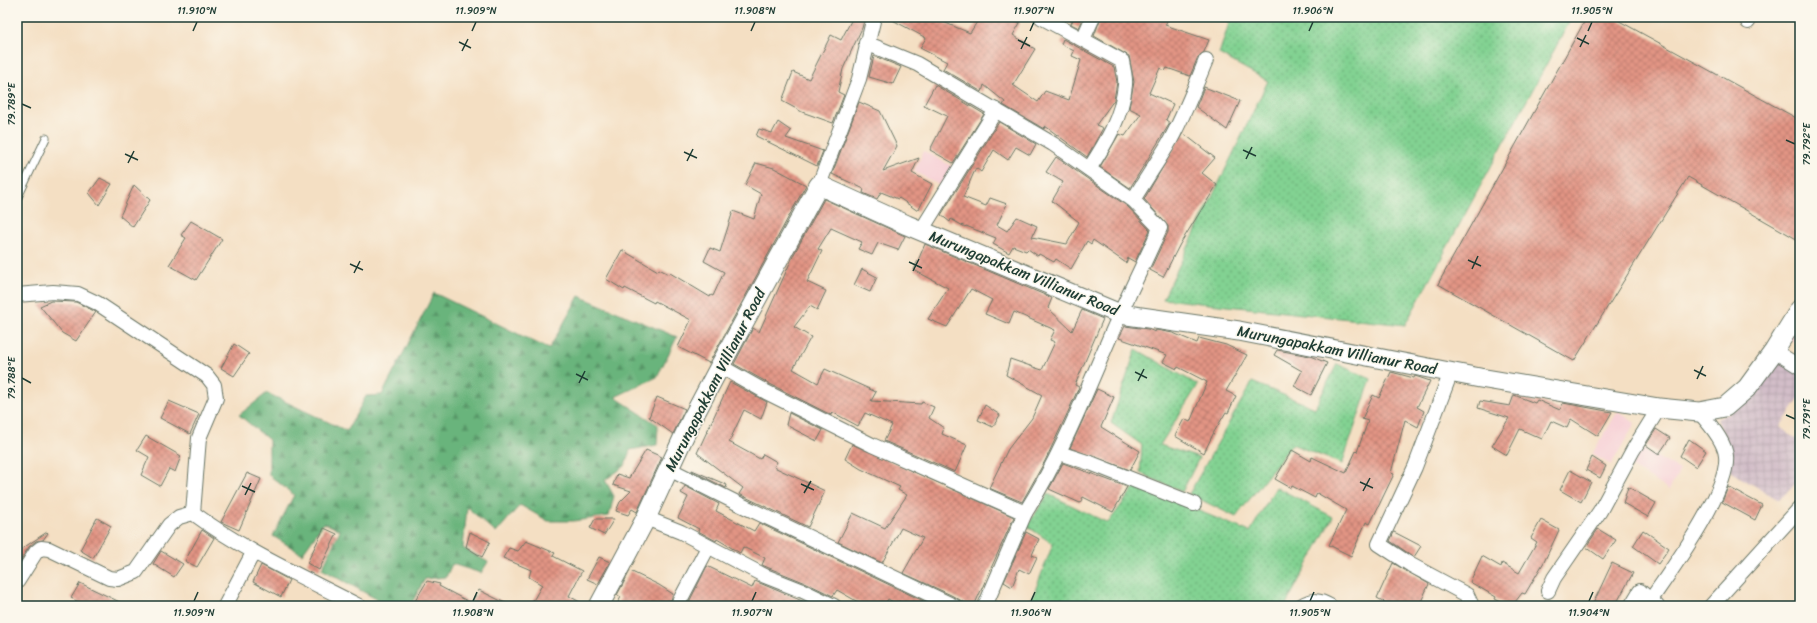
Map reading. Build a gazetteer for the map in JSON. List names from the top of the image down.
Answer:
{
  "streets": {
    "main road": ["Murungapakkam Villianur Road"]
  },
  "coordinates": [
    "11.910°N",
    "11.909°N",
    "11.908°N",
    "11.907°N",
    "11.906°N",
    "11.905°N",
    "79.789°E",
    "79.792°E",
    "79.788°E",
    "79.791°E",
    "11.904°N"
  ]
}
